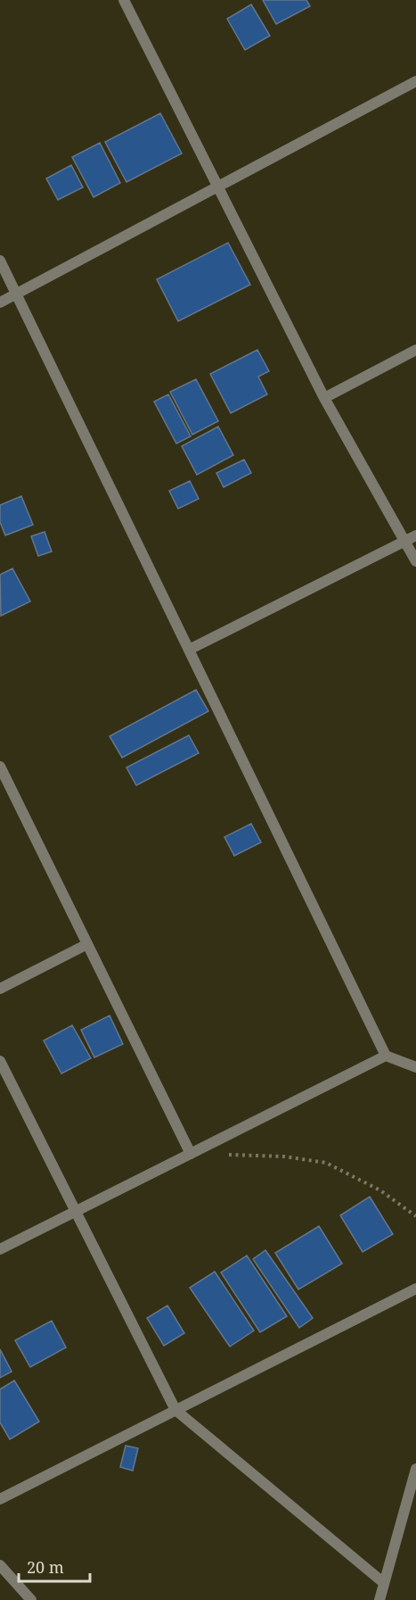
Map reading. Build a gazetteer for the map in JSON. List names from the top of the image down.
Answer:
{
  "scale_bar": "20 m"
}
